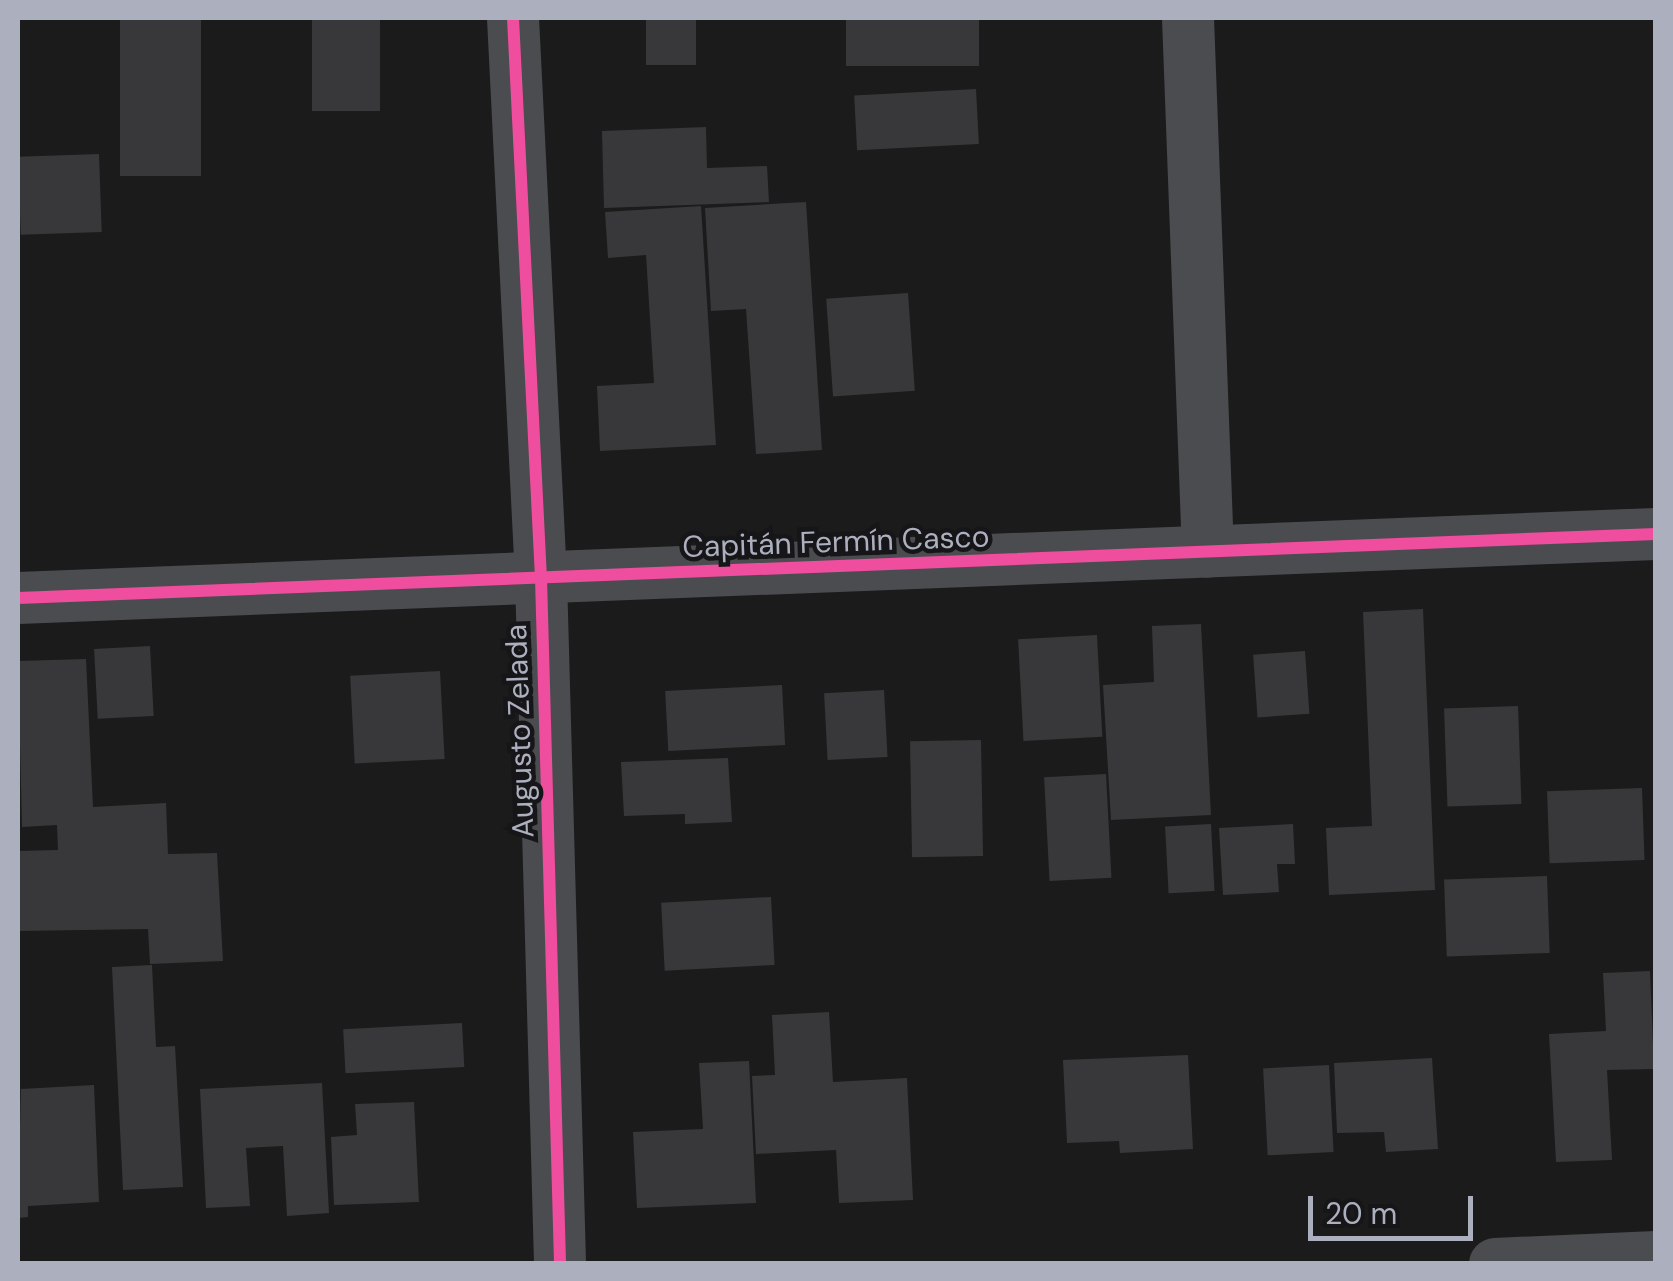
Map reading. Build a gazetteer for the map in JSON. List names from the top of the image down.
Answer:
{
  "streets": {
    "street": ["Capitán Fermín Casco", "Augusto Zelada"]
  },
  "crossings": [
    ["Capitán Fermín Casco", "Augusto Zelada"]
  ],
  "scale_bar": "20 m"
}
